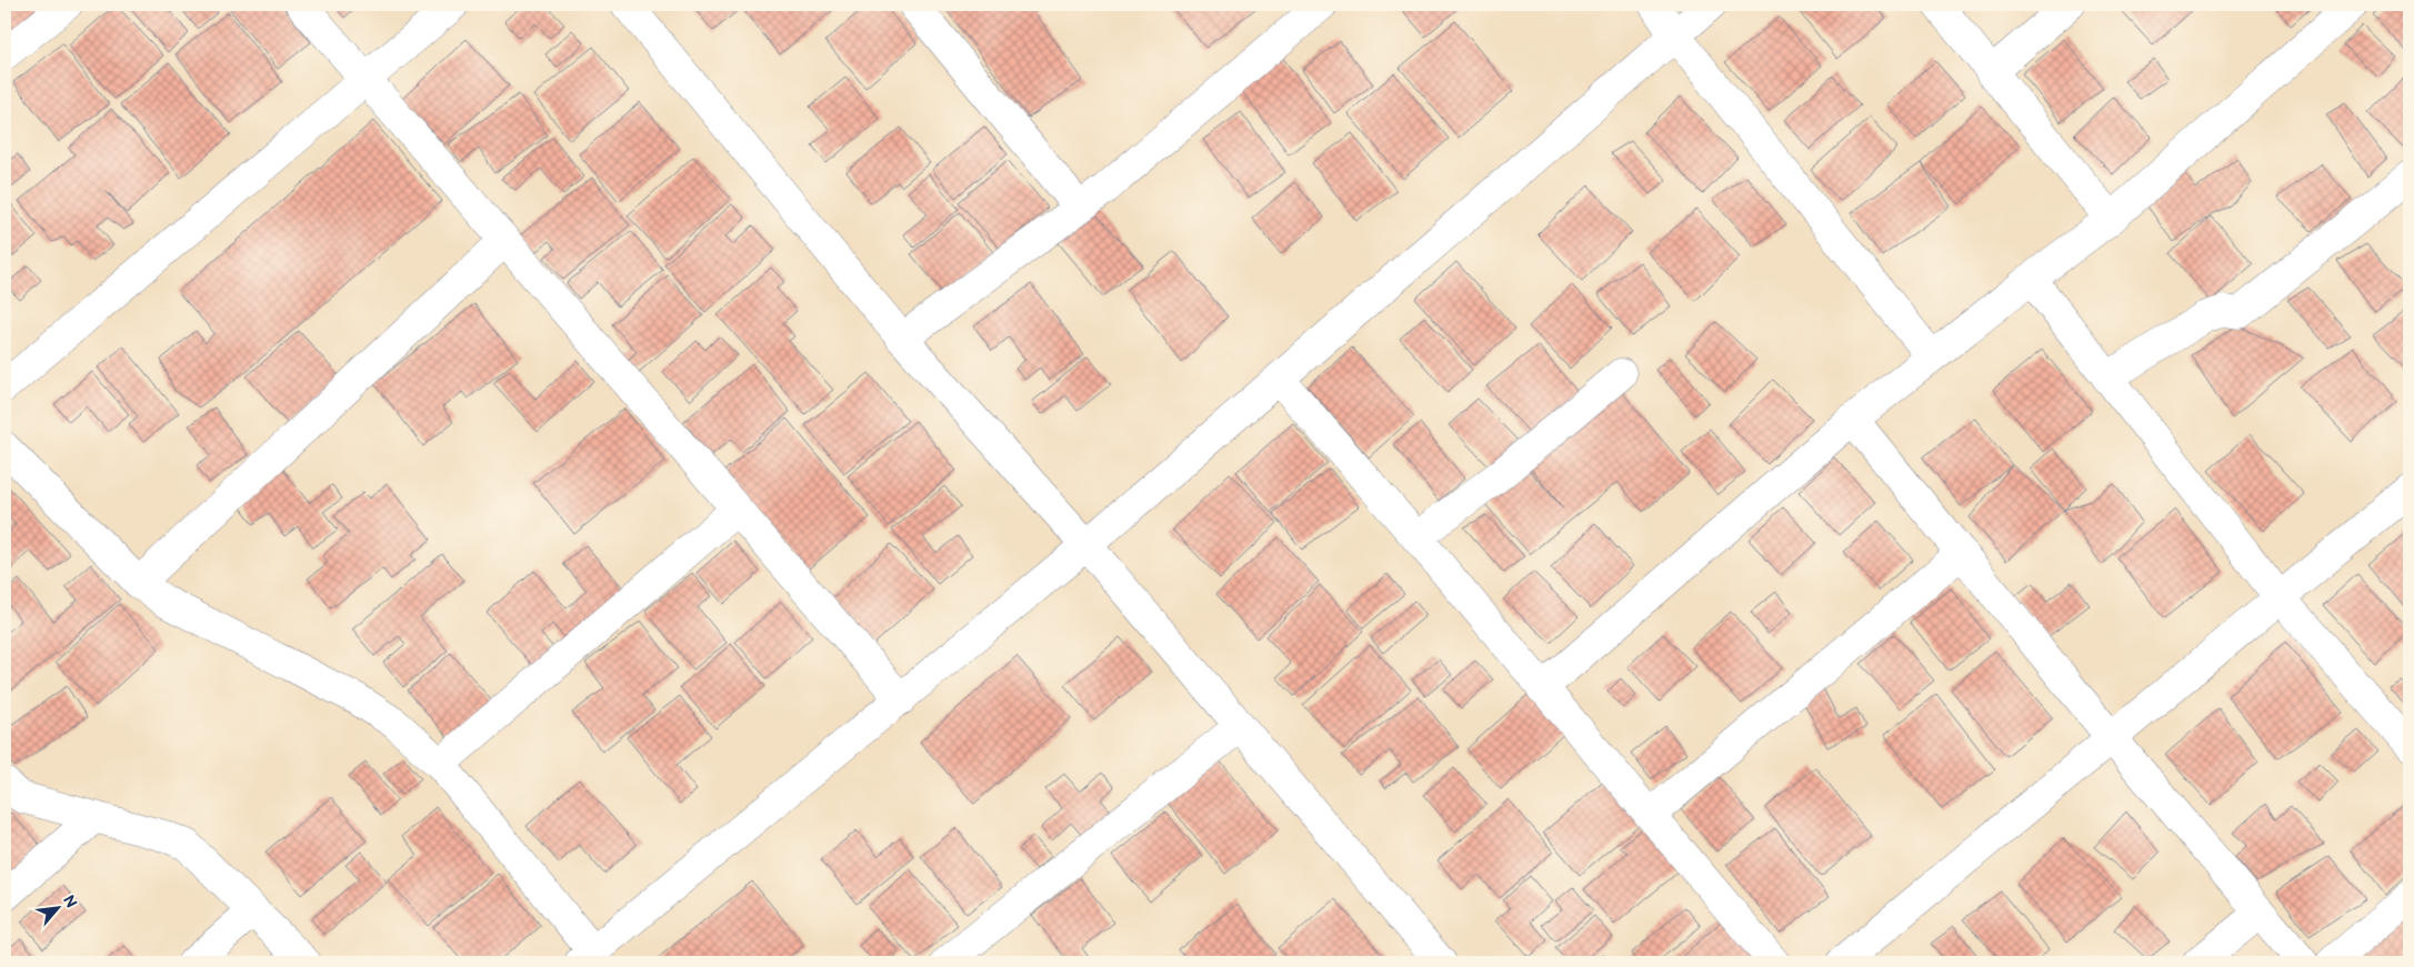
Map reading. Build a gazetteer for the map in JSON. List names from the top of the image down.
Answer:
{
  "north": "top right"
}
